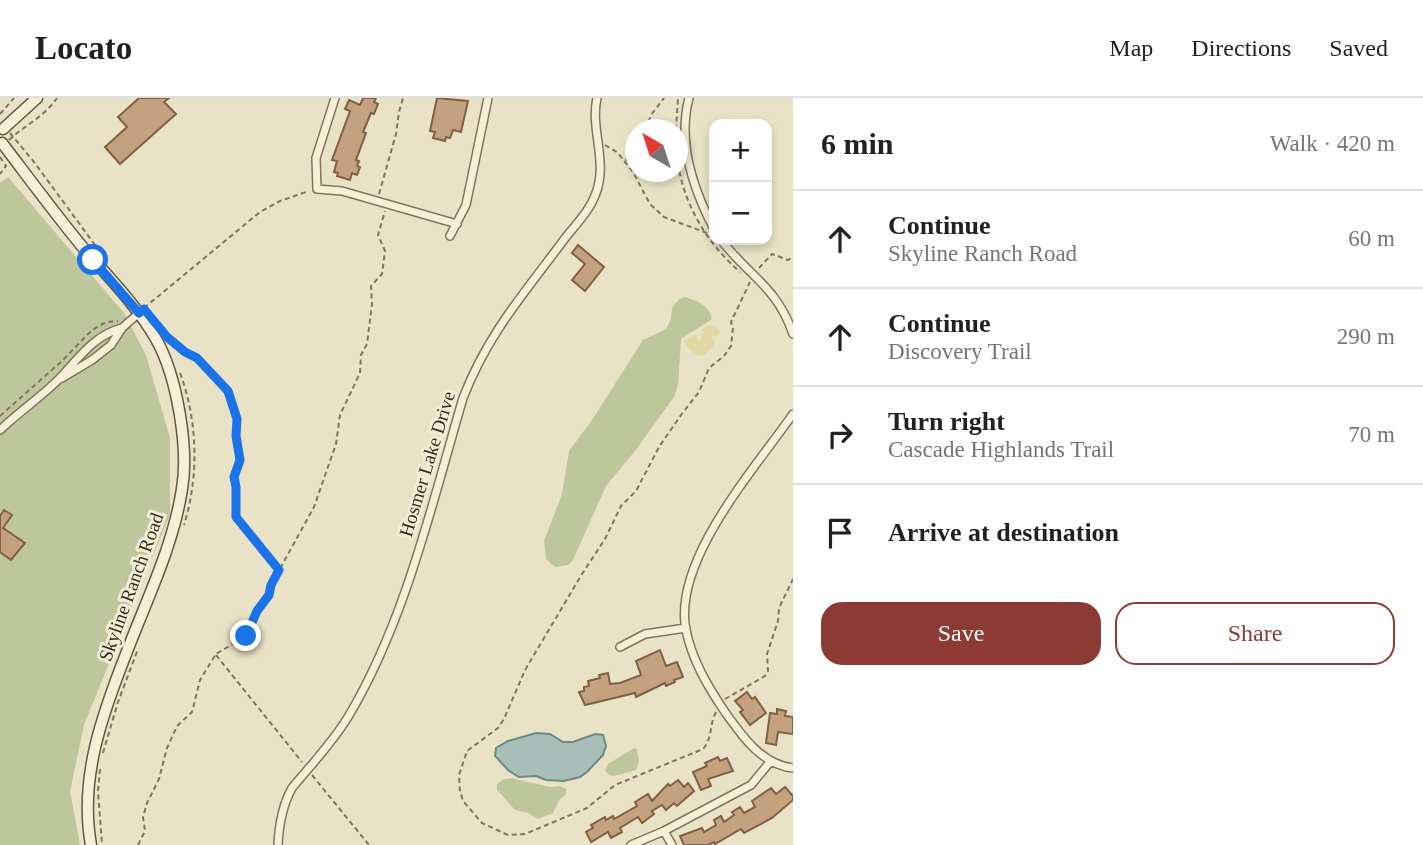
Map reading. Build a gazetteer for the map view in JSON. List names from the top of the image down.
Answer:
{
  "streets": {
    "street": ["Hosmer Lake Drive", "Skyline Ranch Road"]
  },
  "north": "top left",
  "page": {
    "header": "Locato",
    "nav": ["Map", "Directions", "Saved"],
    "heading": ["6 min", "Walk · 420 m"],
    "map_buttons": ["+", "−"],
    "list": [
      ["Continue", "Skyline Ranch Road", "60 m"],
      ["Continue", "Discovery Trail", "290 m"],
      ["Turn right", "Cascade Highlands Trail", "70 m"],
      "Arrive at destination"
    ],
    "buttons": ["Save", "Share"]
  }
}
